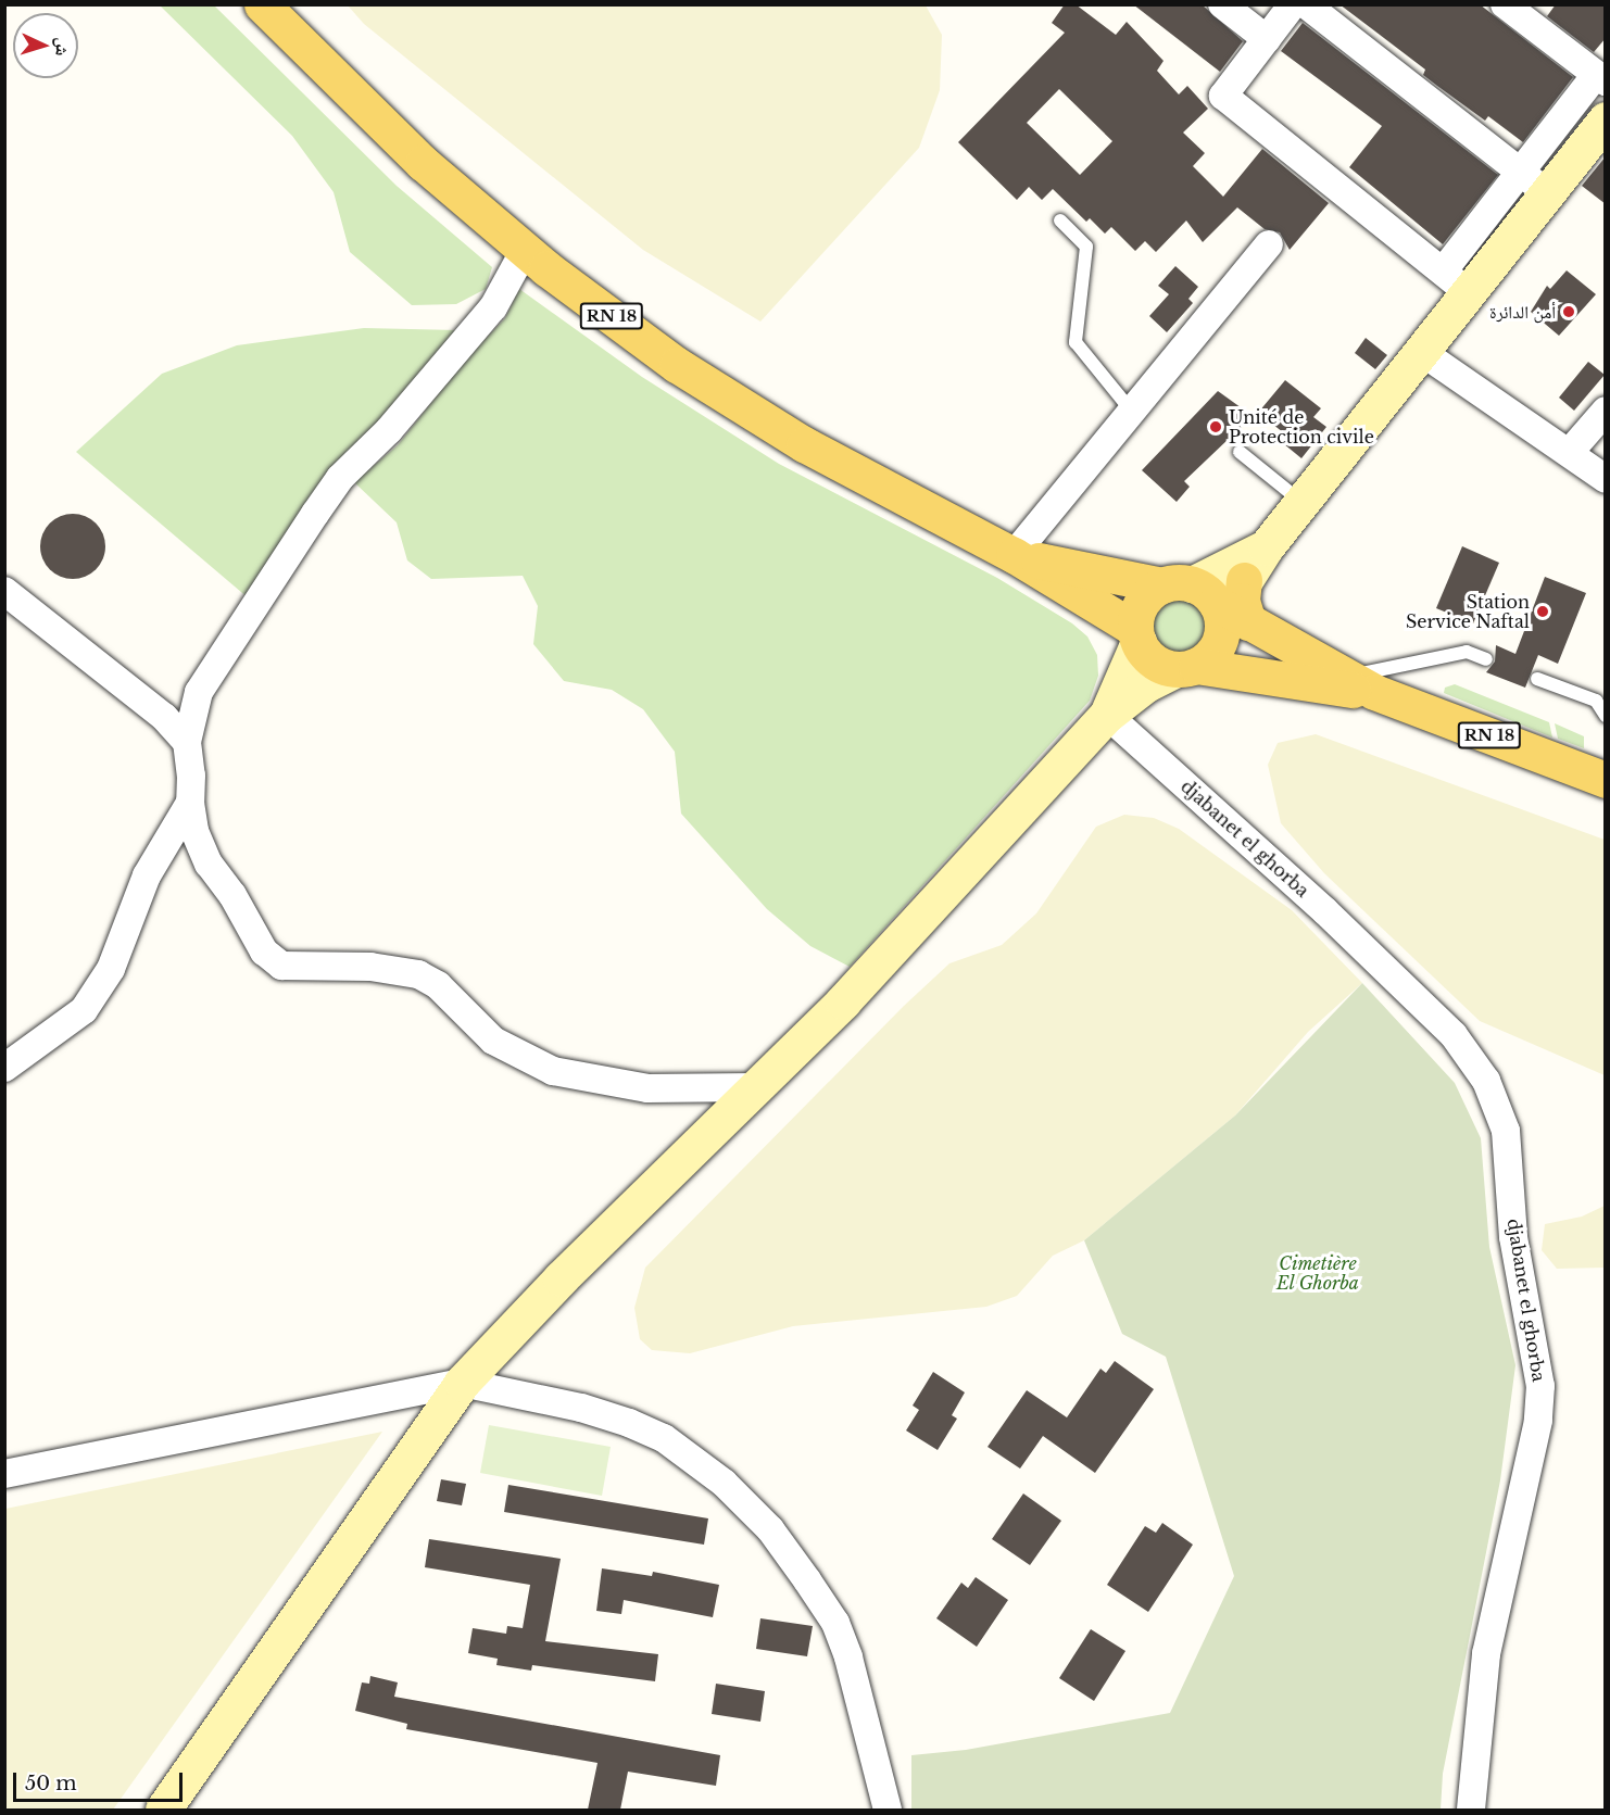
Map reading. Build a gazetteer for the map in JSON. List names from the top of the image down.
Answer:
{
  "streets": {
    "main road": ["RN 18"],
    "street": ["djabanet el ghorba"]
  },
  "parks": ["Cimetière El Ghorba"],
  "places": ["أمن الدائرة", "Unité de Protection civile", "Station Service Naftal"],
  "scale_bar": "50 m",
  "north": "right"
}
